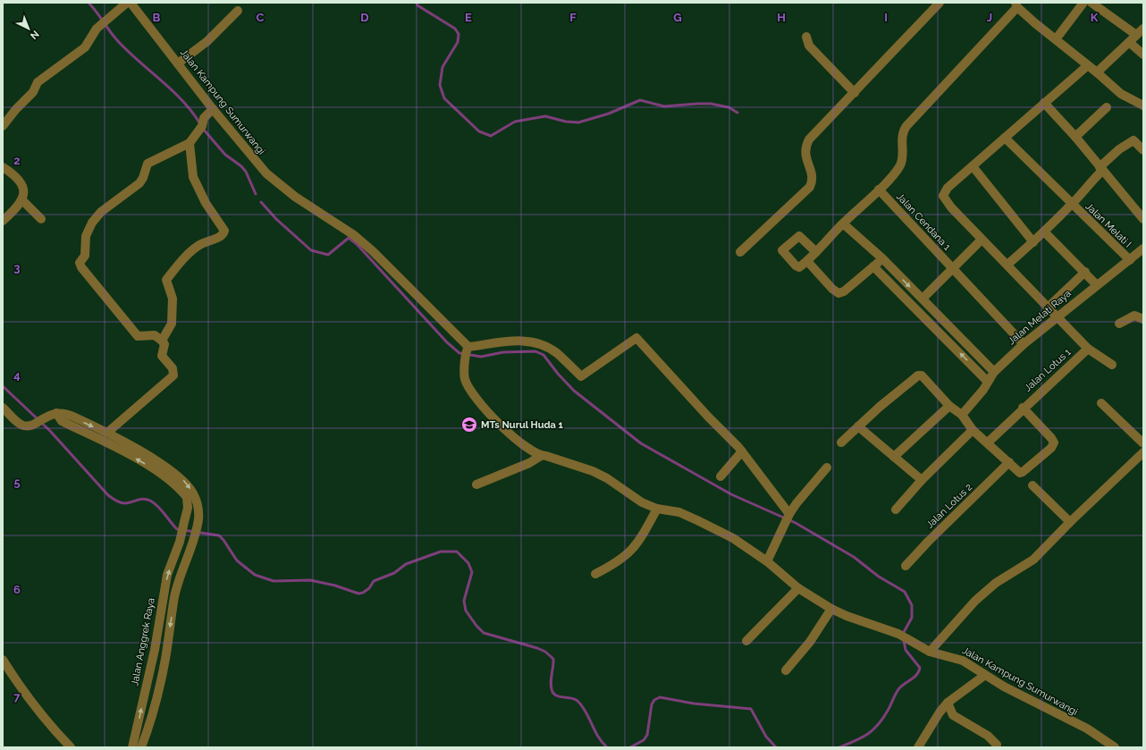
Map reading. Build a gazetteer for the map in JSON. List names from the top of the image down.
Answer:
{
  "streets": {
    "street": [
      "Jalan Kampung Sumurwangi",
      "Jalan Cendana 1",
      "Jalan Melati I",
      "Jalan Melati Raya",
      "Jalan Lotus 1",
      "Jalan Lotus 2",
      "Jalan Anggrek Raya"
    ]
  },
  "crossings": [
    ["Jalan Cendana 1", "Jalan Melati Raya"],
    ["Jalan Melati I", "Jalan Melati Raya"]
  ],
  "places": {
    "school or university": ["MTs Nurul Huda 1"]
  },
  "north": "bottom right",
  "grid": {
    "columns": [
      "B",
      "C",
      "D",
      "E",
      "F",
      "G",
      "H",
      "I",
      "J",
      "K"
    ],
    "rows": [
      "2",
      "3",
      "4",
      "5",
      "6",
      "7"
    ]
  }
}
